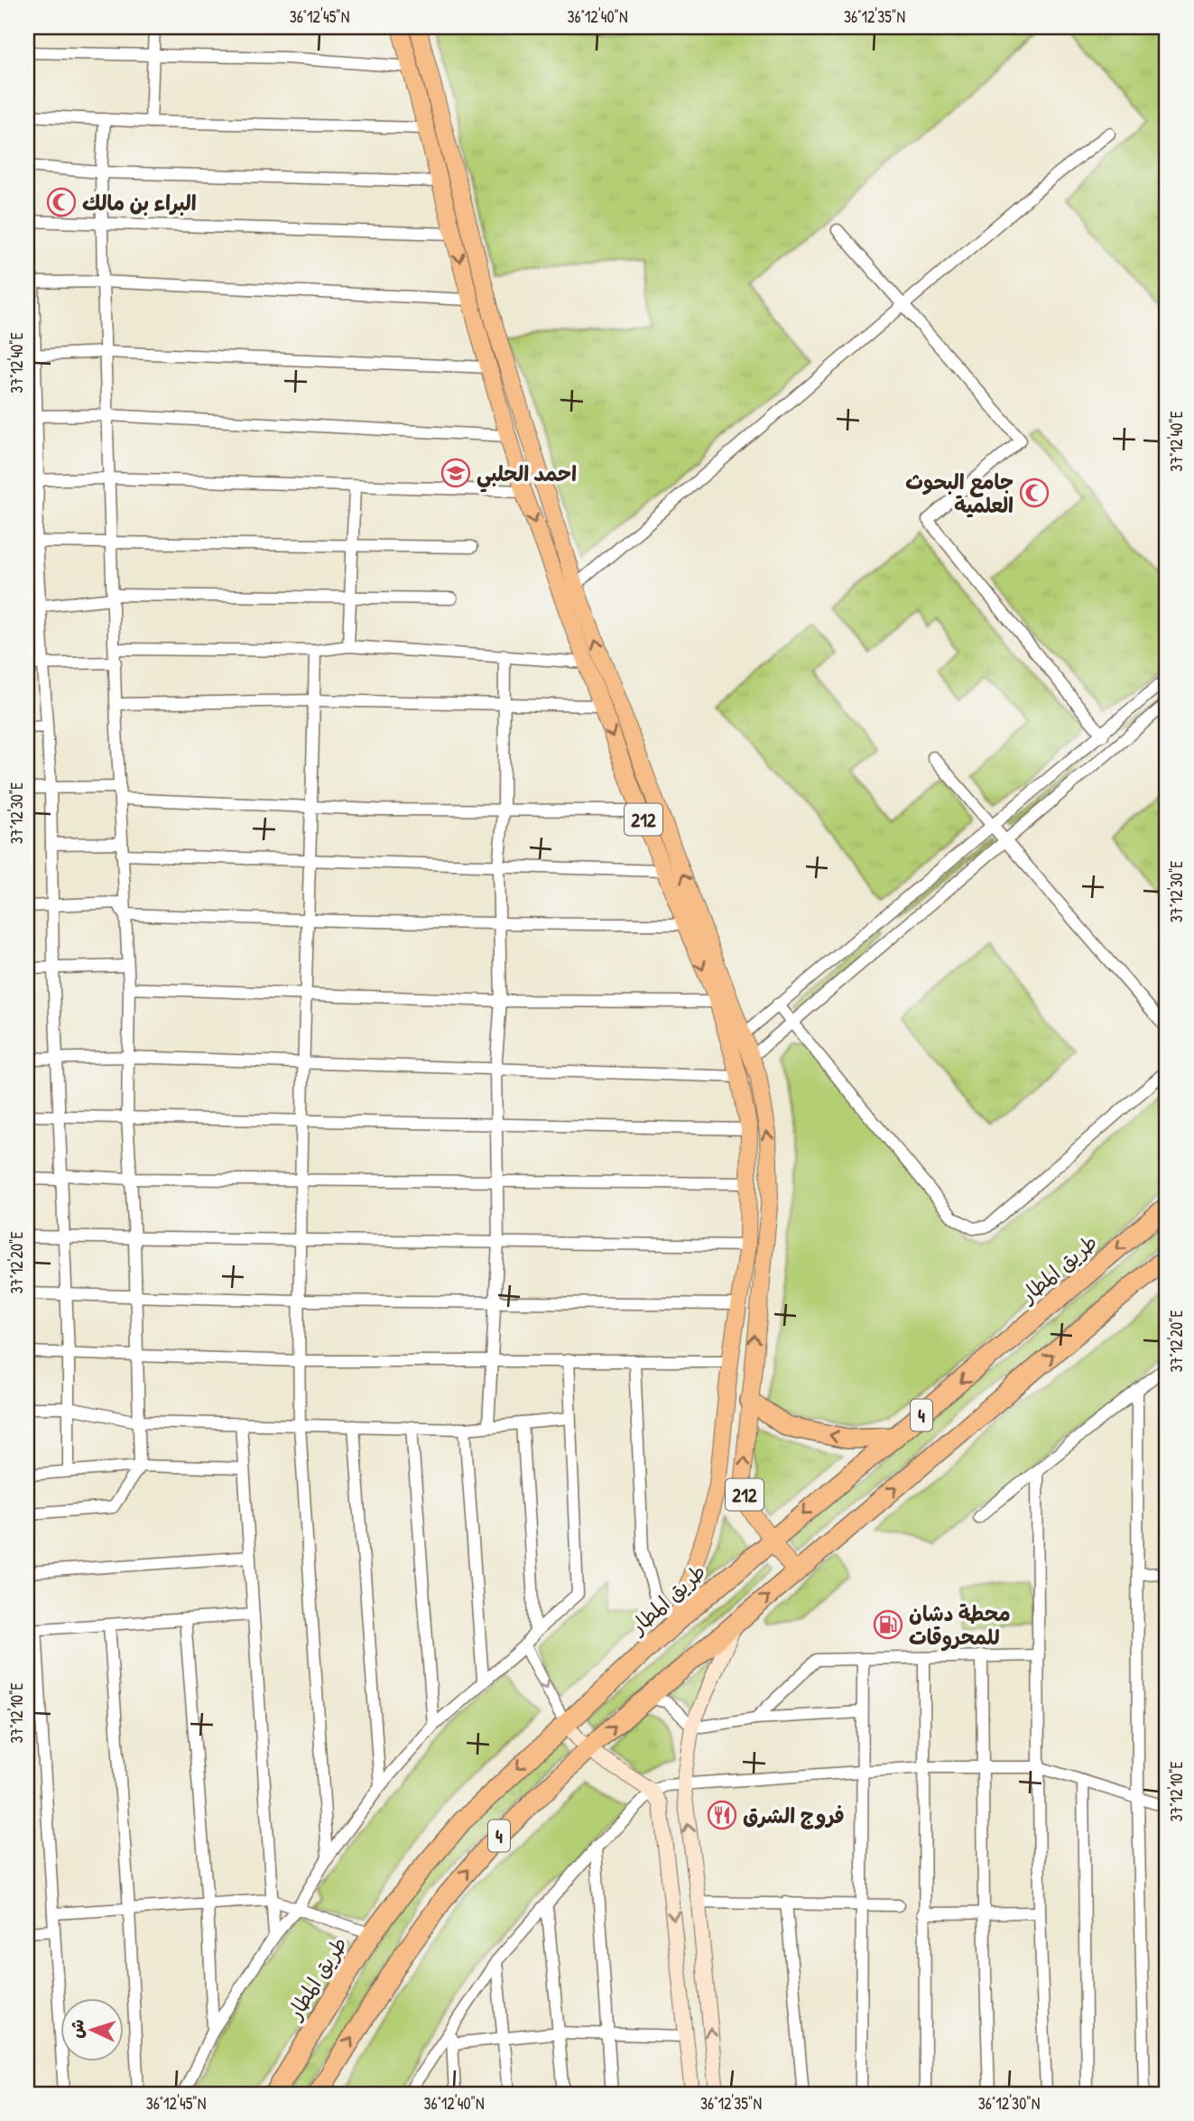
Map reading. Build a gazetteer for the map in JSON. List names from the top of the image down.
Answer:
{
  "streets": {
    "highway": ["طريق المطار", "4"],
    "main road": ["212"]
  },
  "crossings": [
    ["212", "طريق المطار"],
    ["212", "4"]
  ],
  "places": {
    "mosque": ["البراء بن مالك", "جامع البحوث العلمية"],
    "school or university": ["احمد الحلبي"],
    "fuel station": ["محطة دشان للمحروقات"],
    "restaurant": ["فروج الشرق"]
  },
  "north": "left",
  "coordinates": [
    "36°12'45\"N",
    "36°12'40\"N",
    "36°12'35\"N",
    "37°12'40\"E",
    "37°12'30\"E",
    "37°12'20\"E",
    "37°12'10\"E",
    "36°12'30\"N"
  ]
}
